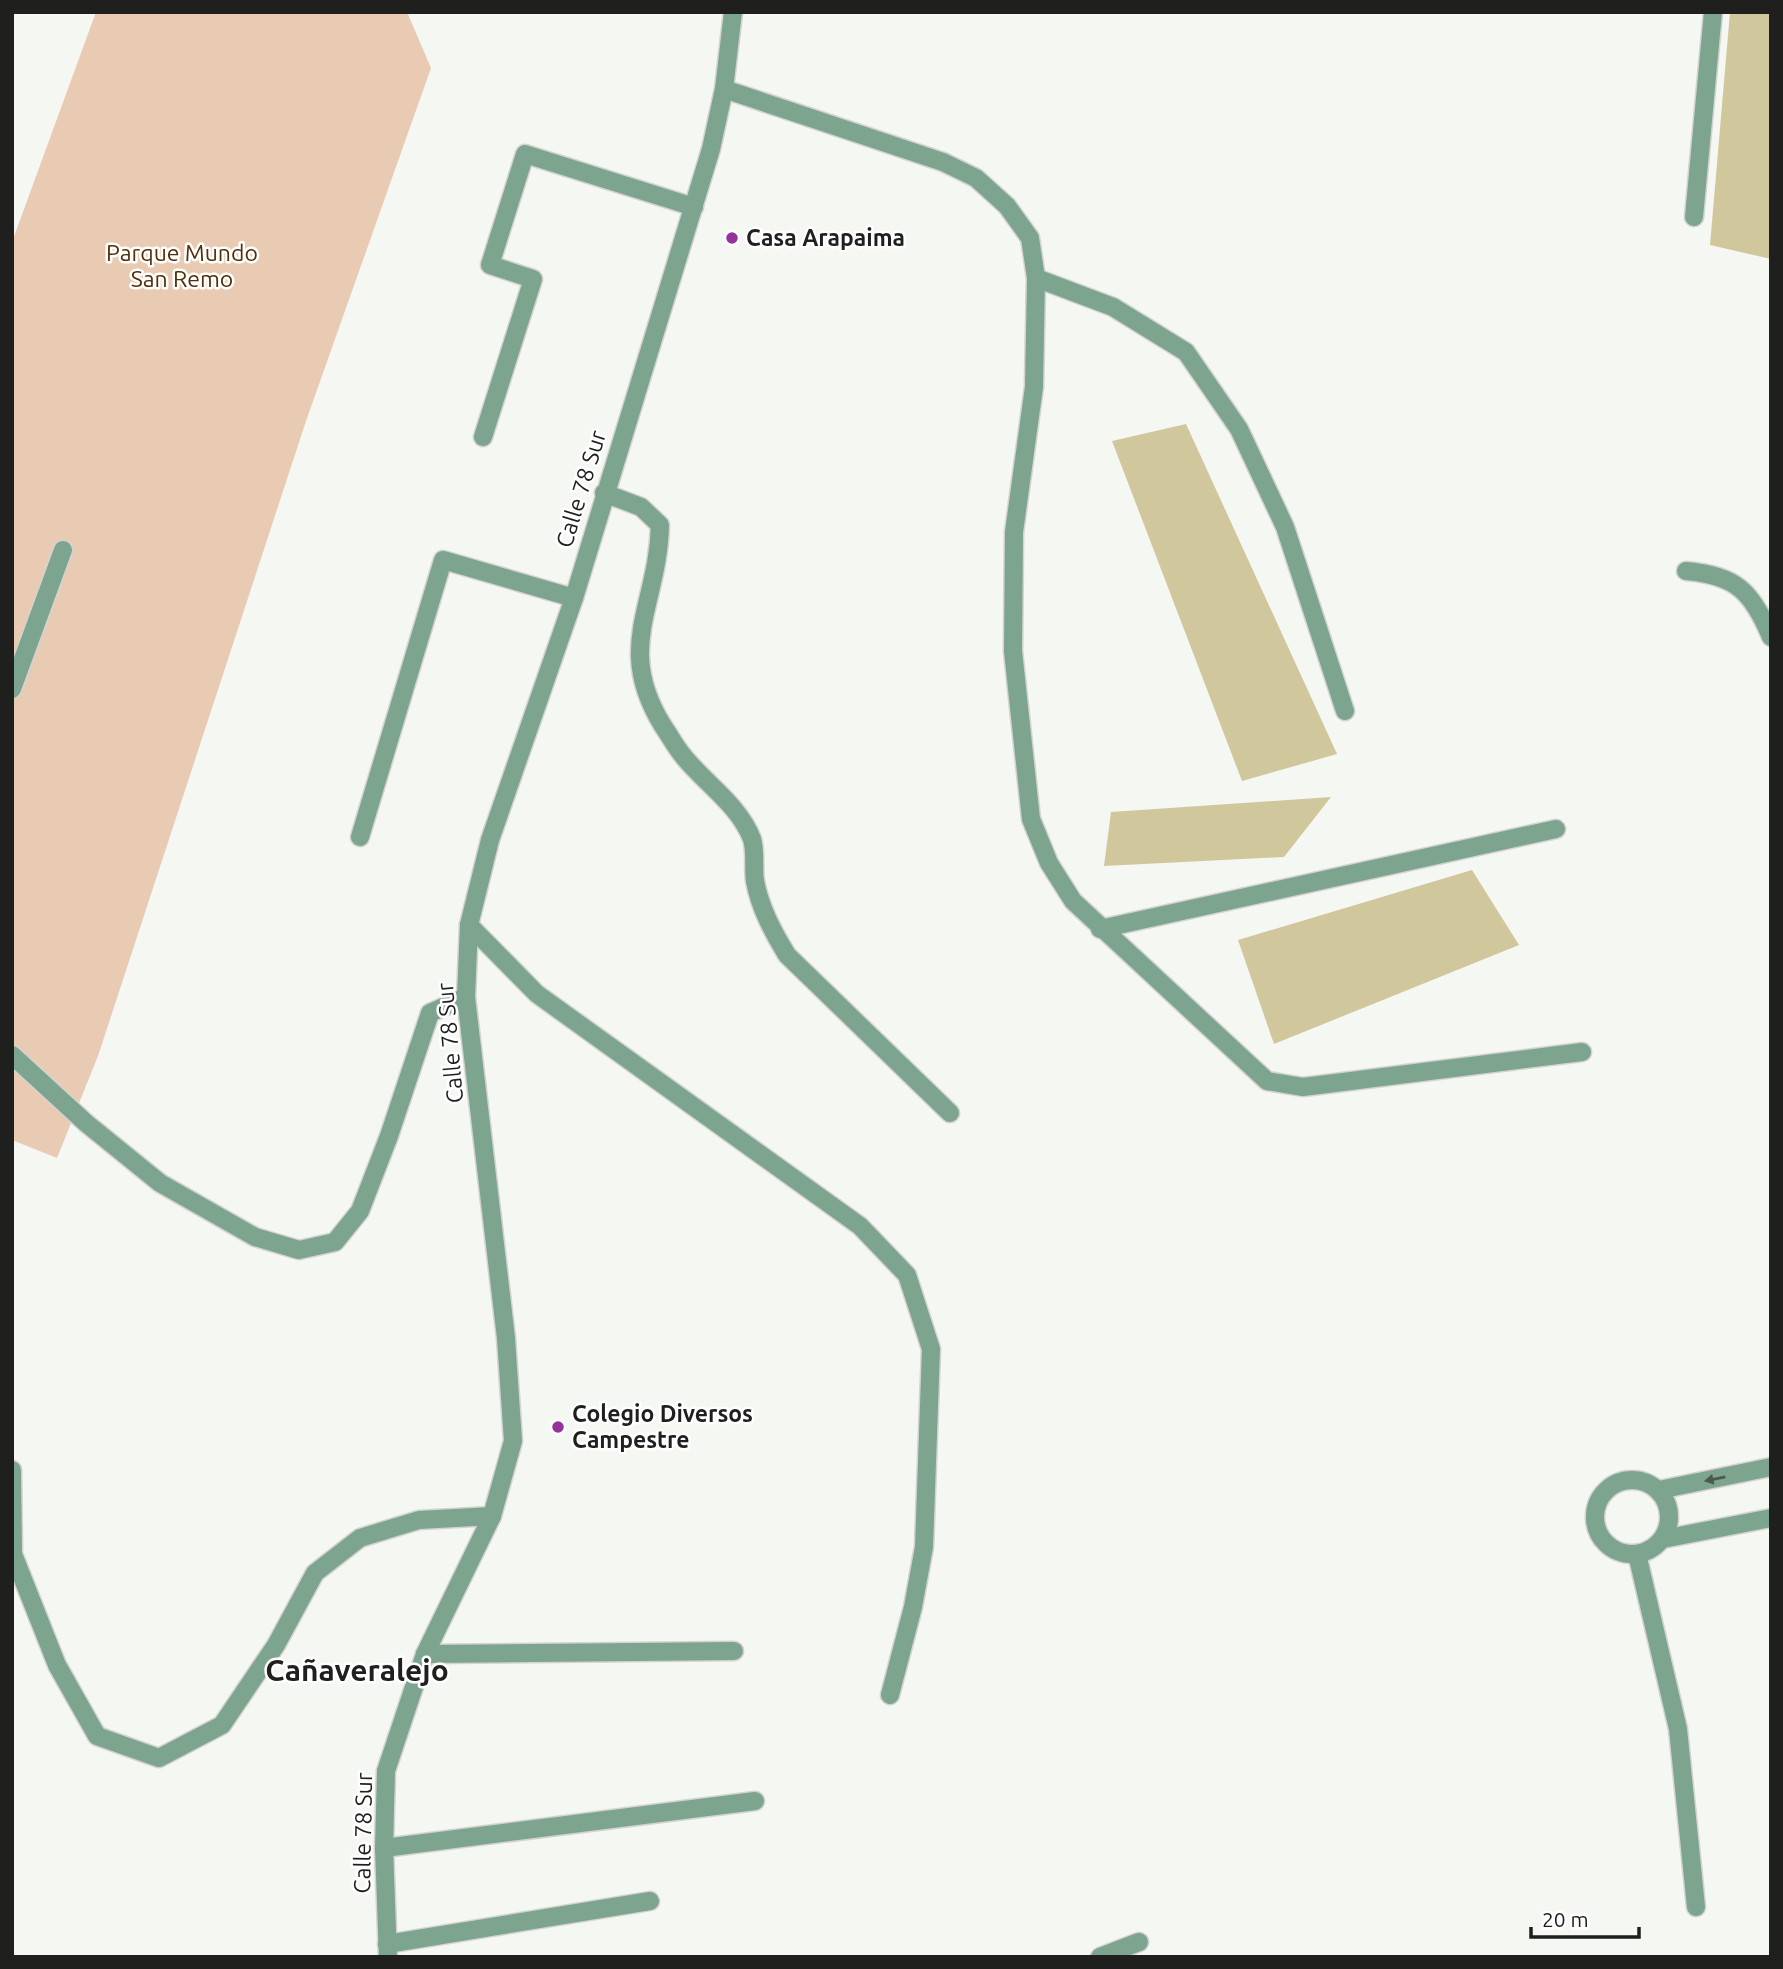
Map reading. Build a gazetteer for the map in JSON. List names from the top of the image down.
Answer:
{
  "streets": {
    "street": ["Calle 78 Sur"]
  },
  "districts": ["Cañaveralejo"],
  "parks": ["Parque Mundo San Remo"],
  "places": ["Casa Arapaima", "Colegio Diversos Campestre"],
  "scale_bar": "20 m"
}
